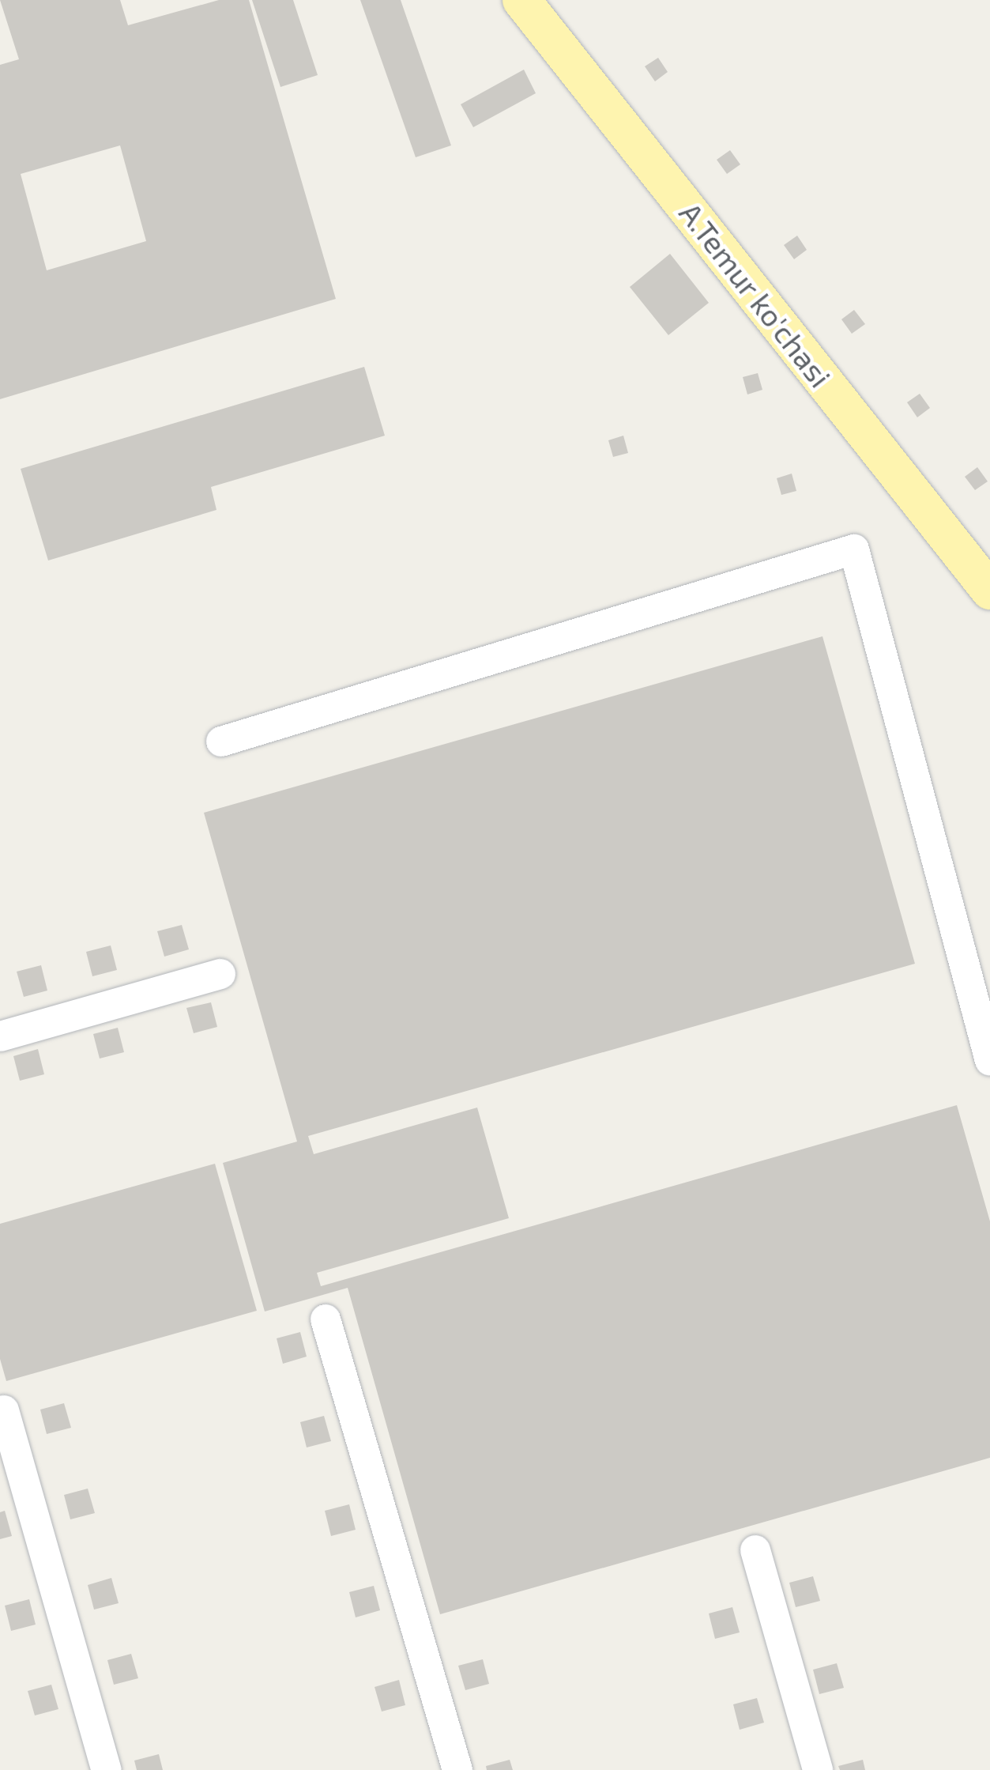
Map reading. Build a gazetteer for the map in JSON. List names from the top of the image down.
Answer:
{
  "streets": {
    "main road": ["A.Temur ko'chasi"]
  }
}
